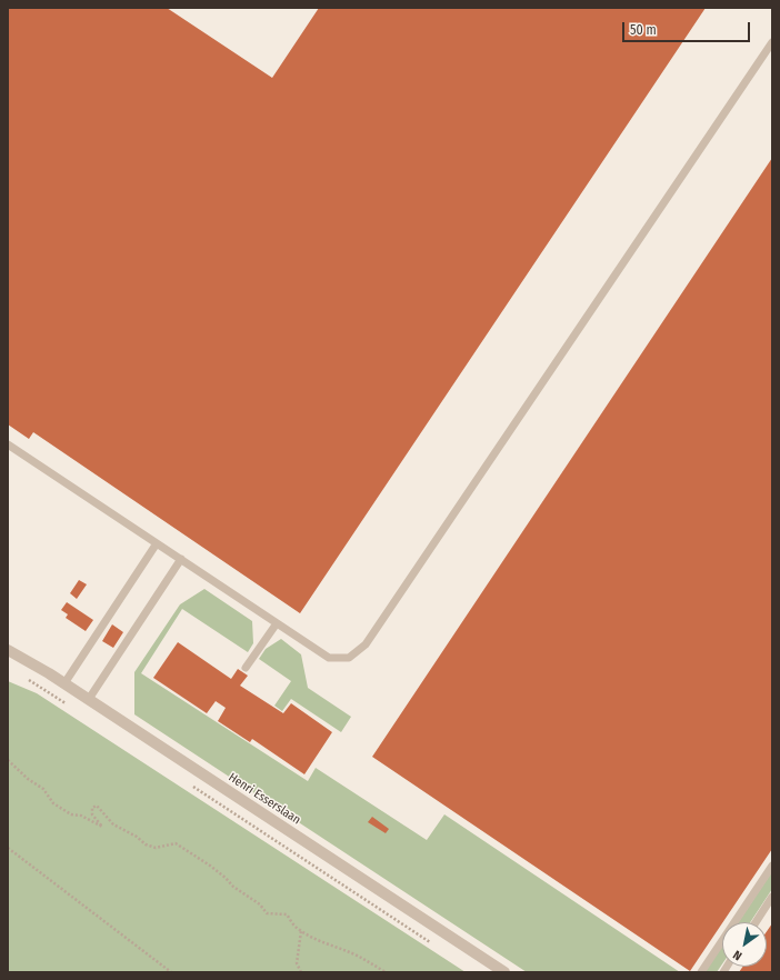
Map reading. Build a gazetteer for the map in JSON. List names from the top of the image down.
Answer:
{
  "streets": {
    "street": ["Henri Esserslaan"]
  },
  "scale_bar": "50 m",
  "north": "bottom left"
}
